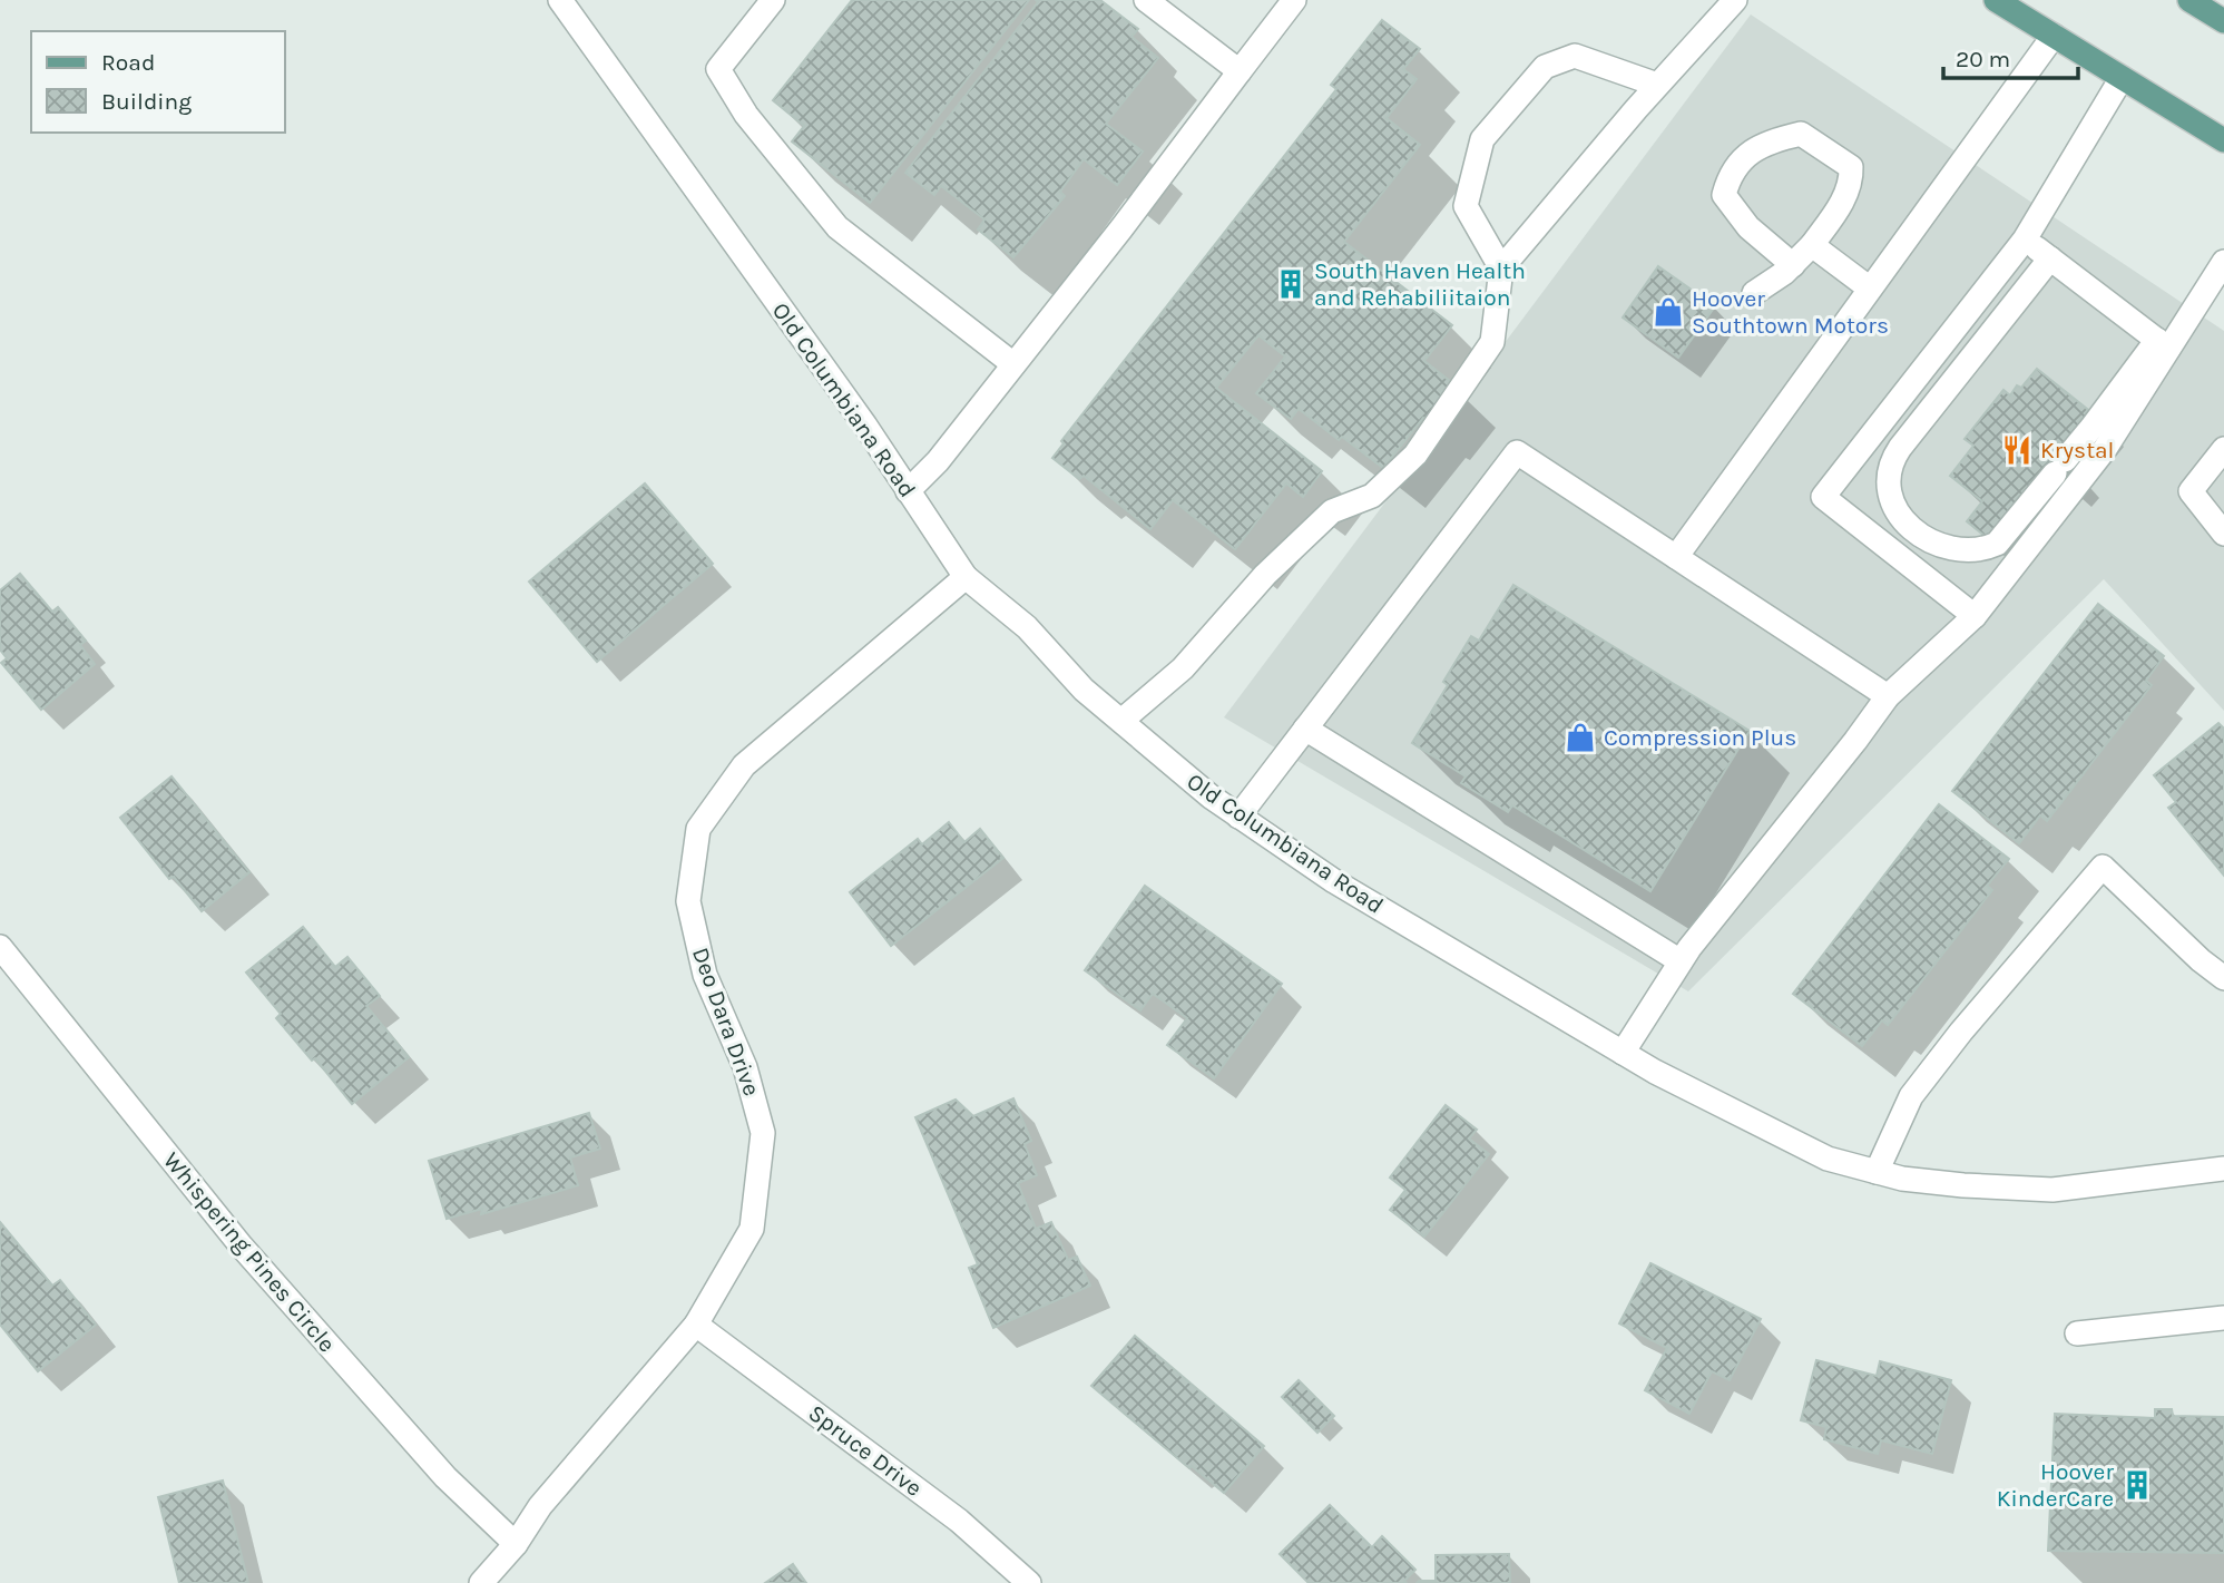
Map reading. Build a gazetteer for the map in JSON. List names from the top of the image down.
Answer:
{
  "streets": {
    "street": [
      "Old Columbiana Road",
      "Deo Dara Drive",
      "Whispering Pines Circle",
      "Spruce Drive"
    ]
  },
  "crossings": [
    ["Old Columbiana Road", "Deo Dara Drive"],
    ["Deo Dara Drive", "Whispering Pines Circle"],
    ["Deo Dara Drive", "Spruce Drive"]
  ],
  "places": {
    "building": ["South Haven Health and Rehabiliitaion", "Hoover KinderCare"],
    "shop": ["Hoover Southtown Motors", "Compression Plus"],
    "restaurant": ["Krystal"]
  },
  "legend": ["Road", "Building"],
  "scale_bar": "20 m"
}
